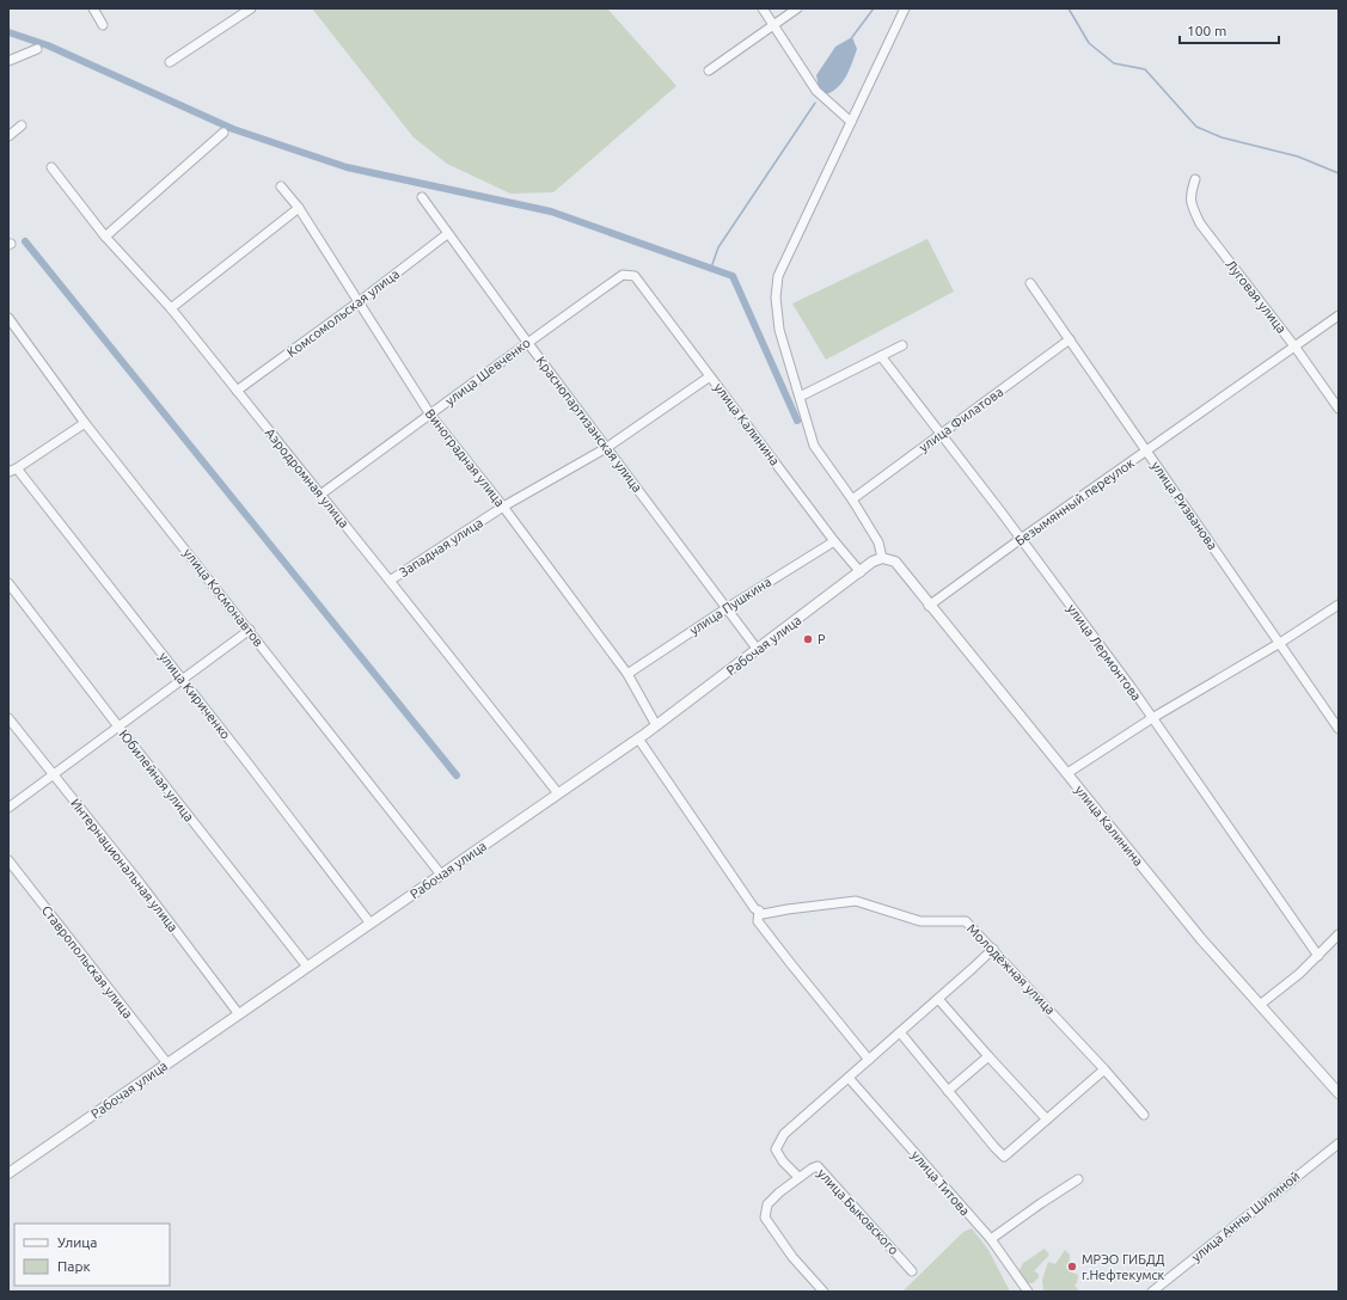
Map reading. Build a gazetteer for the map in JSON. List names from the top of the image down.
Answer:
{
  "streets": {
    "street": [
      "Луговая улица",
      "Комсомольская улица",
      "улица Шевченко",
      "улица Филатова",
      "Краснопартизанская улица",
      "улица Калинина",
      "Виноградная улица",
      "Аэродромная улица",
      "Безымянный переулок",
      "улица Ризванова",
      "Западная улица",
      "улица Космонавтов",
      "улица Пушкина",
      "Рабочая улица",
      "улица Лермонтова",
      "улица Кириченко",
      "Юбилейная улица",
      "Интернациональная улица",
      "Ставропольская улица",
      "Молодёжная улица",
      "улица Титова",
      "улица Быковского",
      "улица Анны Шилиной"
    ]
  },
  "crossings": [
    ["Луговая улица", "Безымянный переулок"],
    ["Комсомольская улица", "Краснопартизанская улица"],
    ["Комсомольская улица", "Виноградная улица"],
    ["Комсомольская улица", "Аэродромная улица"],
    ["улица Шевченко", "Краснопартизанская улица"],
    ["улица Шевченко", "улица Калинина"],
    ["улица Шевченко", "Виноградная улица"],
    ["улица Шевченко", "Аэродромная улица"],
    ["улица Филатова", "улица Ризванова"],
    ["улица Филатова", "улица Лермонтова"],
    ["Краснопартизанская улица", "Западная улица"],
    ["Краснопартизанская улица", "улица Пушкина"],
    ["Краснопартизанская улица", "Рабочая улица"],
    ["улица Калинина", "Безымянный переулок"],
    ["улица Калинина", "Западная улица"],
    ["улица Калинина", "улица Пушкина"],
    ["улица Калинина", "Рабочая улица"],
    ["Виноградная улица", "Западная улица"],
    ["Виноградная улица", "улица Пушкина"],
    ["Виноградная улица", "Рабочая улица"],
    ["Аэродромная улица", "Западная улица"],
    ["Аэродромная улица", "Рабочая улица"],
    ["Безымянный переулок", "улица Ризванова"],
    ["Безымянный переулок", "улица Лермонтова"],
    ["улица Космонавтов", "Рабочая улица"],
    ["Рабочая улица", "улица Кириченко"],
    ["Рабочая улица", "Юбилейная улица"],
    ["Рабочая улица", "Интернациональная улица"],
    ["Рабочая улица", "Ставропольская улица"],
    ["улица Титова", "улица Быковского"]
  ],
  "places": ["Р", "МРЭО ГИБДД г.Нефтекумск"],
  "legend": ["Улица", "Парк"],
  "scale_bar": "100 m"
}
